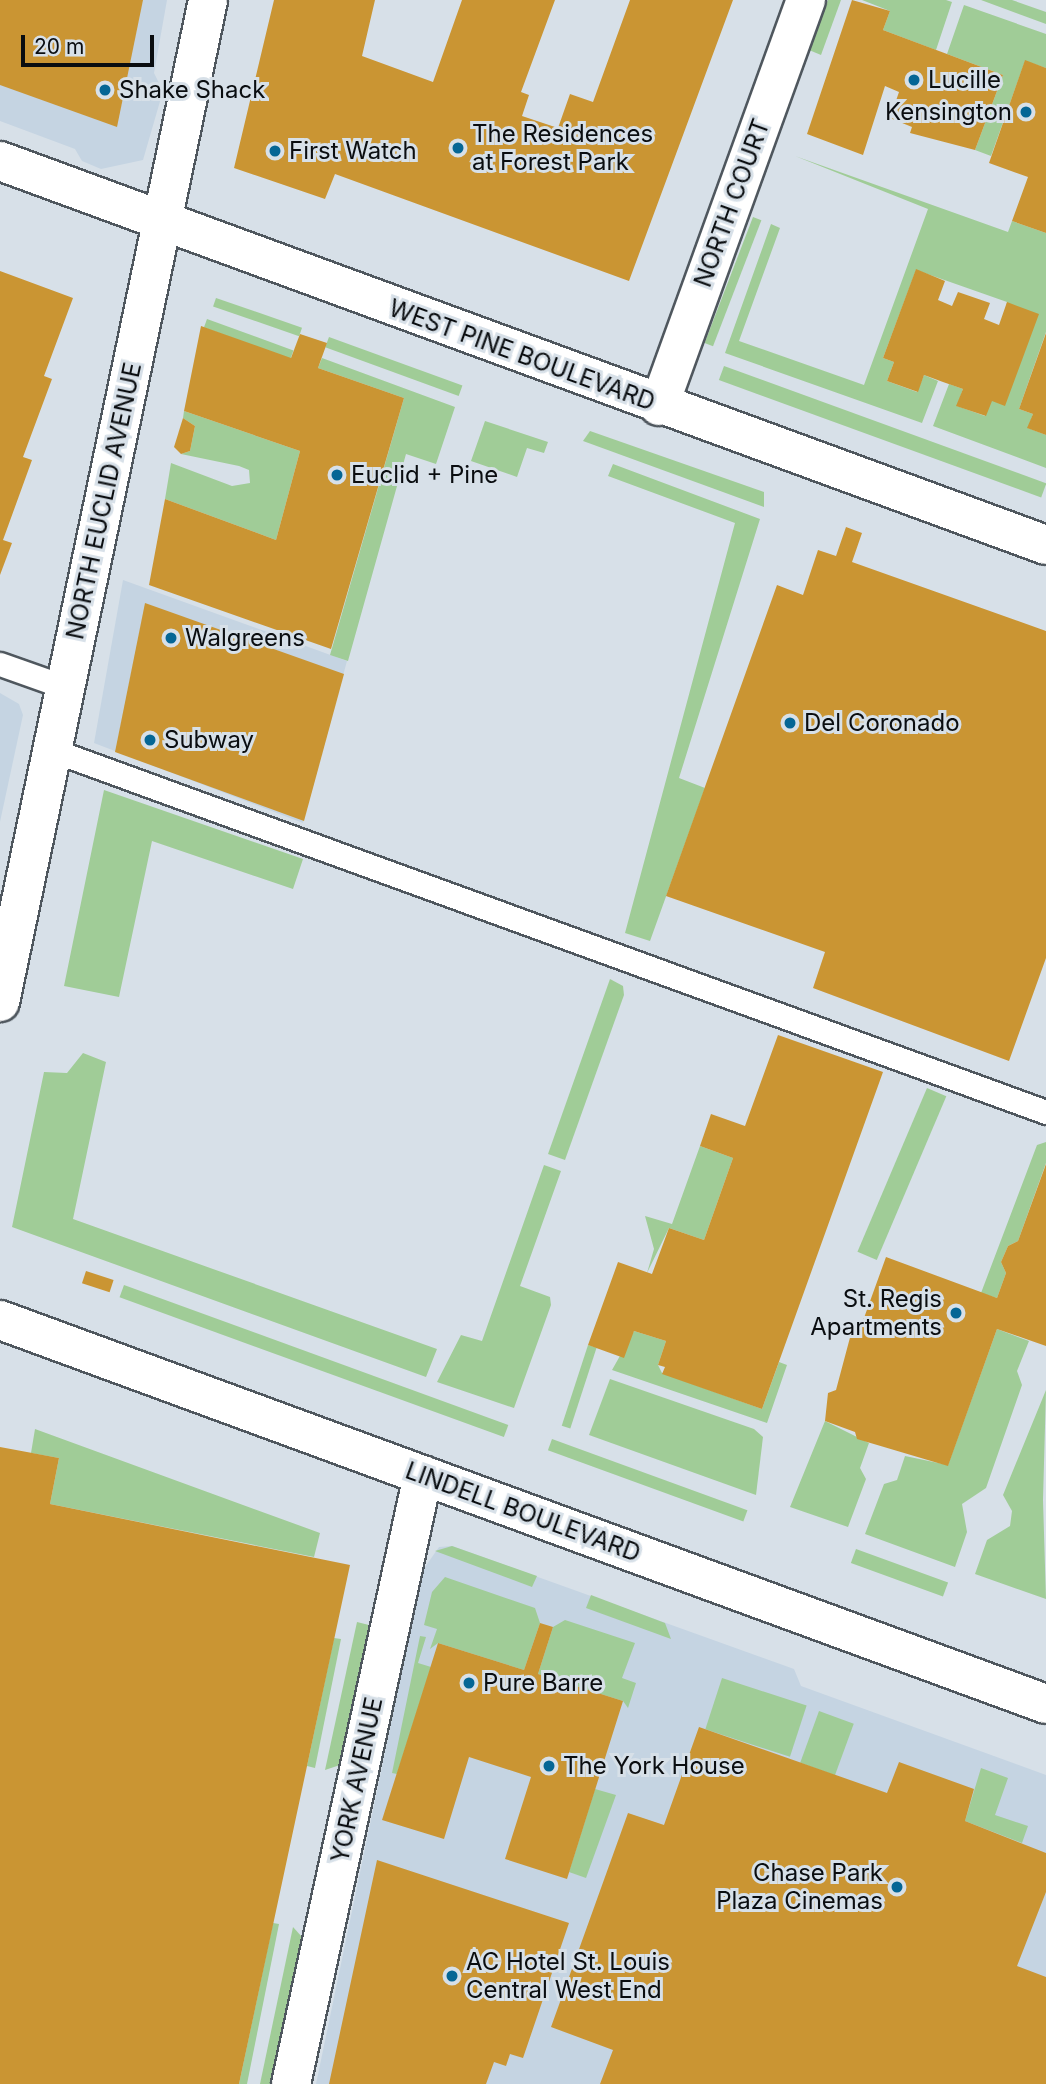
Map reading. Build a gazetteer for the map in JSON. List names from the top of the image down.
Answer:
{
  "streets": {
    "street": [
      "NORTH COURT",
      "WEST PINE BOULEVARD",
      "NORTH EUCLID AVENUE",
      "LINDELL BOULEVARD",
      "YORK AVENUE"
    ]
  },
  "crossings": [
    ["NORTH COURT", "WEST PINE BOULEVARD"],
    ["WEST PINE BOULEVARD", "NORTH EUCLID AVENUE"],
    ["LINDELL BOULEVARD", "YORK AVENUE"]
  ],
  "places": [
    "Lucille",
    "Shake Shack",
    "Kensington",
    "The Residences at Forest Park",
    "First Watch",
    "Euclid + Pine",
    "Walgreens",
    "Del Coronado",
    "Subway",
    "St. Regis Apartments",
    "Pure Barre",
    "The York House",
    "Chase Park Plaza Cinemas",
    "AC Hotel St. Louis Central West End"
  ],
  "scale_bar": "20 m"
}
